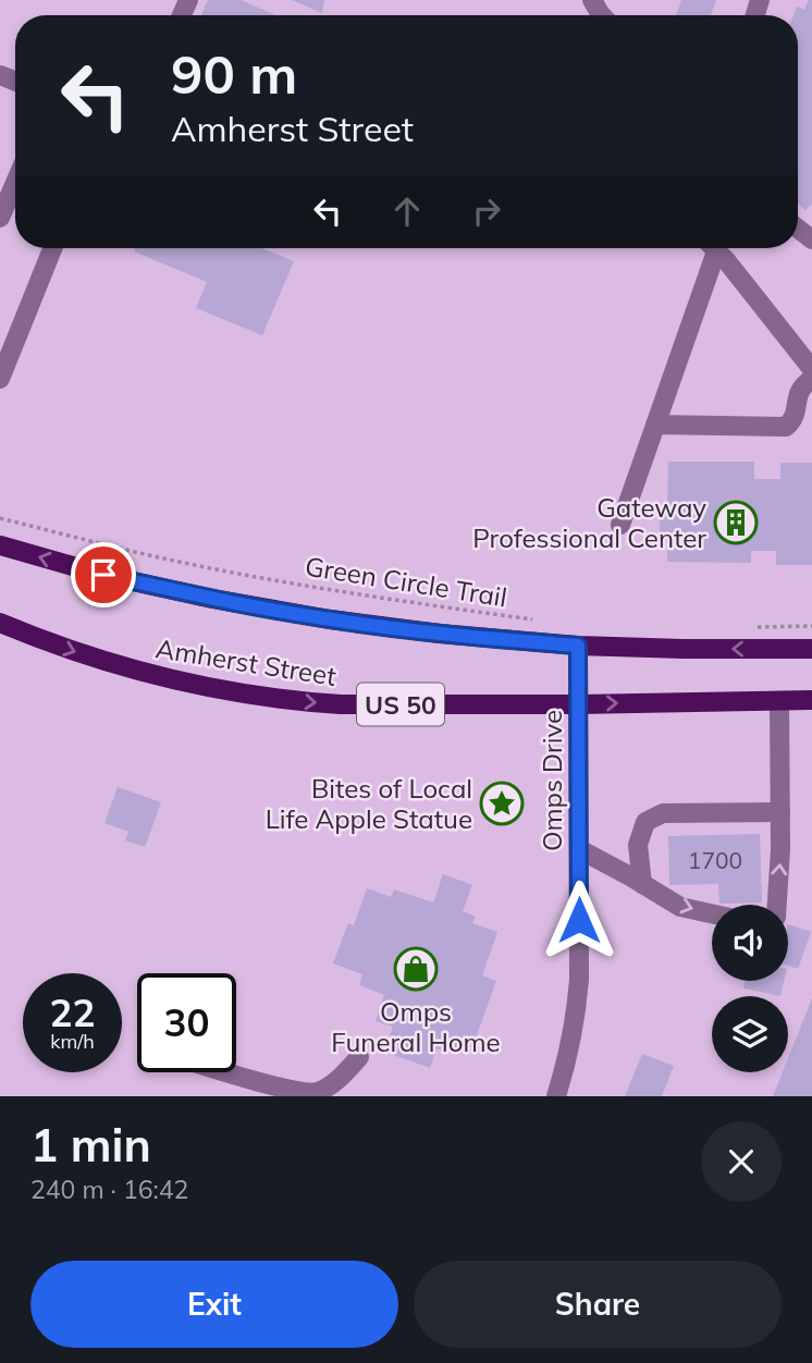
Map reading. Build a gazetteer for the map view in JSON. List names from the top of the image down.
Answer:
{
  "streets": {
    "main road": ["Amherst Street", "US 50"],
    "street": ["Omps Drive"],
    "path": ["Green Circle Trail"]
  },
  "crossings": [
    ["Amherst Street", "Omps Drive"]
  ],
  "places": {
    "building": ["Gateway Professional Center"],
    "place": ["Bites of Local Life Apple Statue"],
    "shop": ["Omps Funeral Home"]
  },
  "house_numbers": ["1700"],
  "page": {
    "turn": ["90 m", "Amherst Street"],
    "speed": "22 km/h",
    "limit": "30",
    "heading": ["1 min", "240 m · 16:42"],
    "buttons": ["Exit", "Share"]
  }
}
